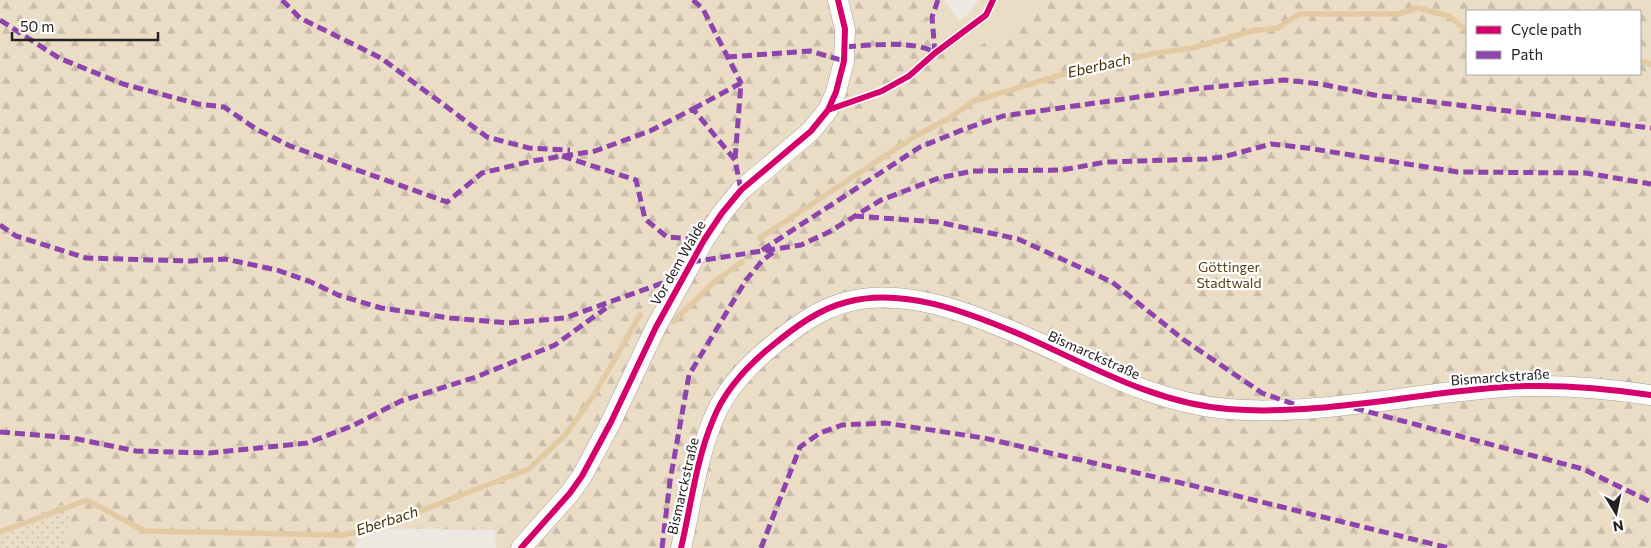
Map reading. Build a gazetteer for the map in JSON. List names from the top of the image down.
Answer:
{
  "streets": {
    "street": ["Vor dem Walde", "Bismarckstraße"]
  },
  "water": ["Eberbach"],
  "parks": ["Göttinger Stadtwald"],
  "legend": ["Cycle path", "Path"],
  "scale_bar": "50 m",
  "north": "bottom"
}
